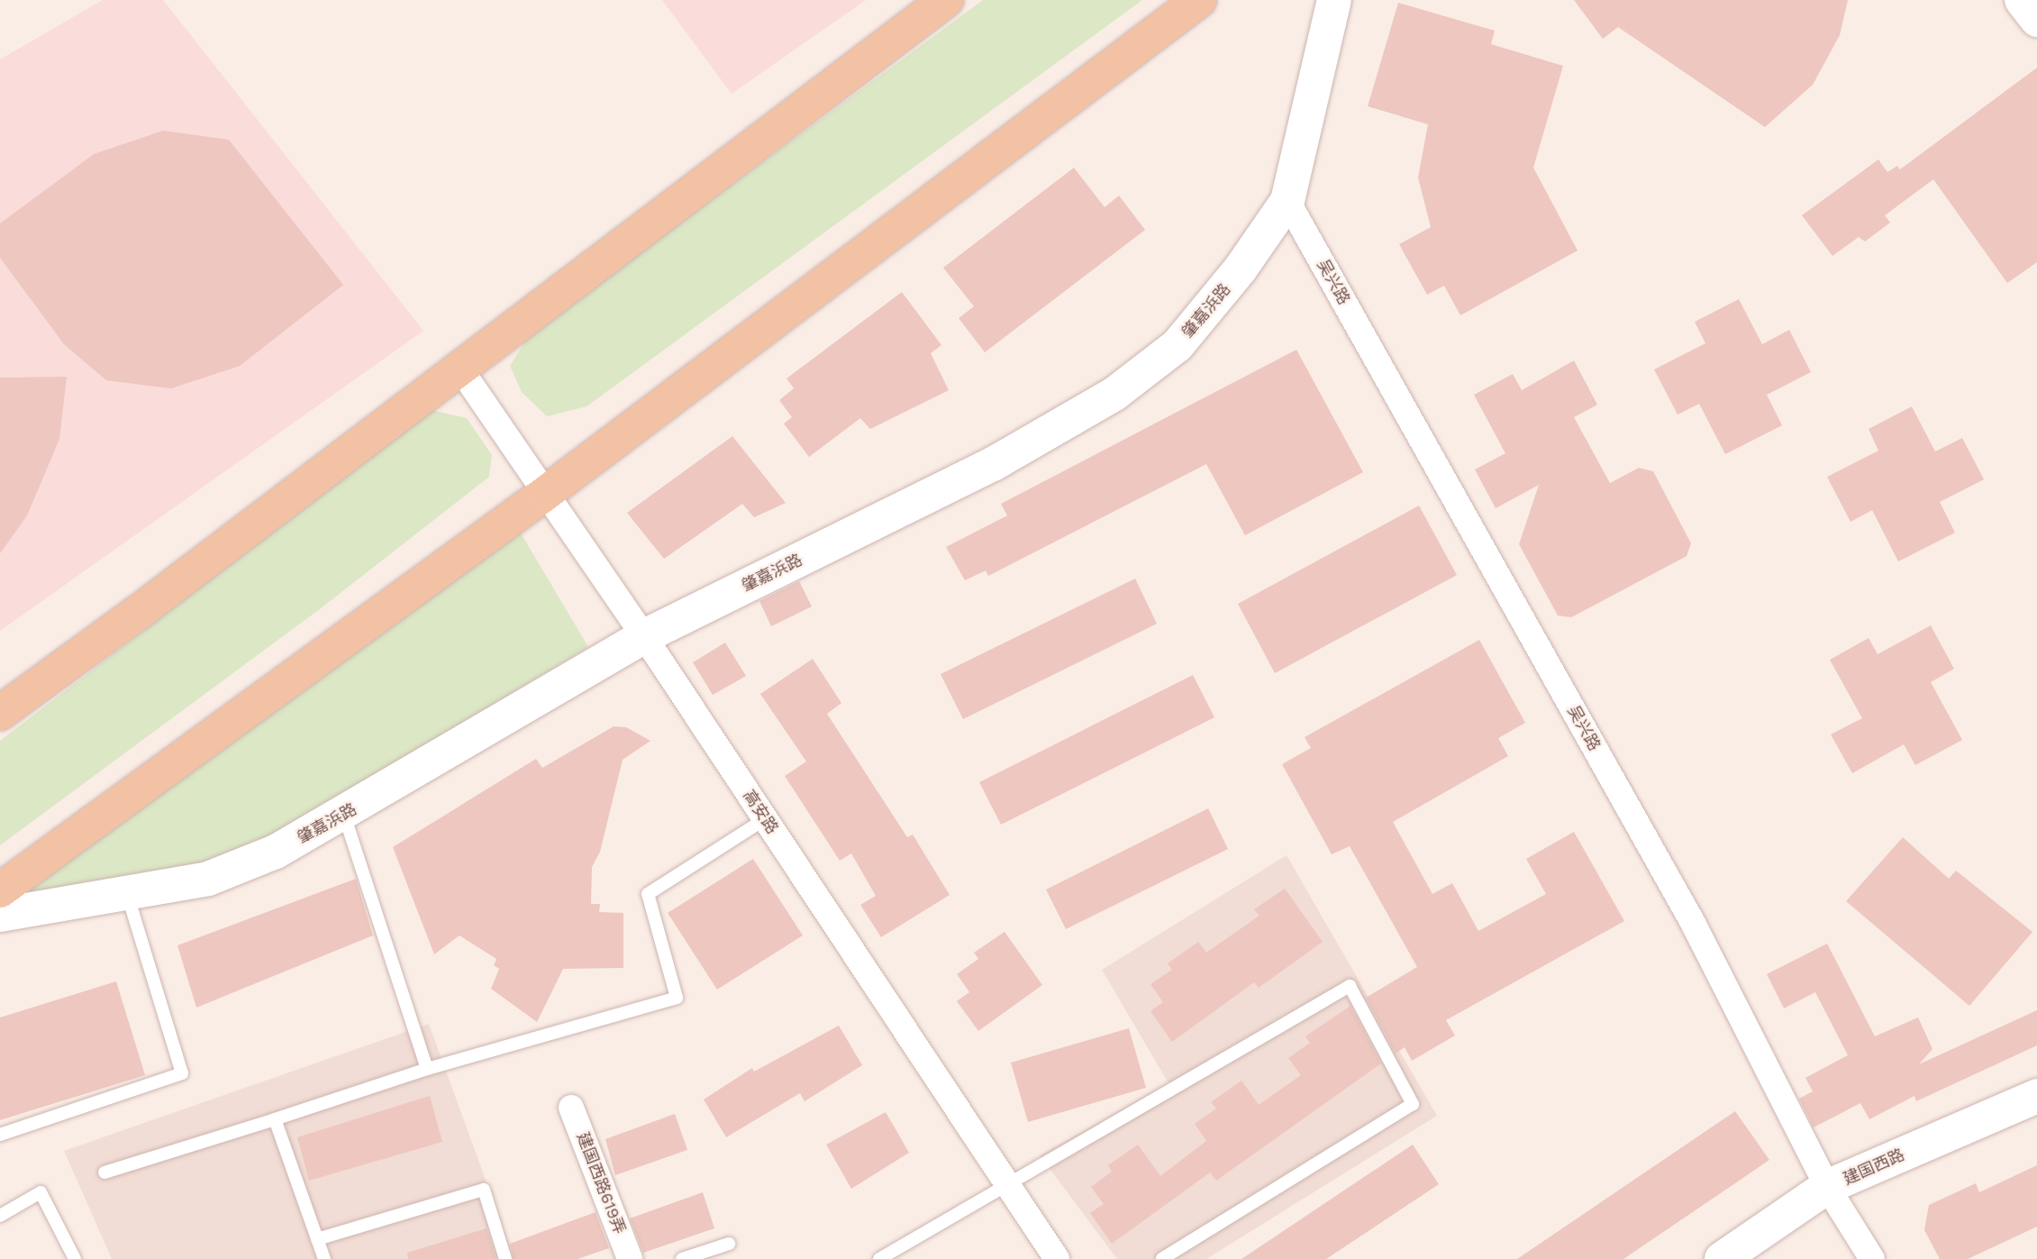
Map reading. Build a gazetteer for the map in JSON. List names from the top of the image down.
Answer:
{
  "streets": {
    "street": [
      "吴兴路",
      "肇嘉浜路",
      "高安路",
      "建国西路",
      "建国西路619弄"
    ]
  },
  "crossings": [
    ["吴兴路", "肇嘉浜路"],
    ["吴兴路", "建国西路"],
    ["肇嘉浜路", "高安路"]
  ]
}
